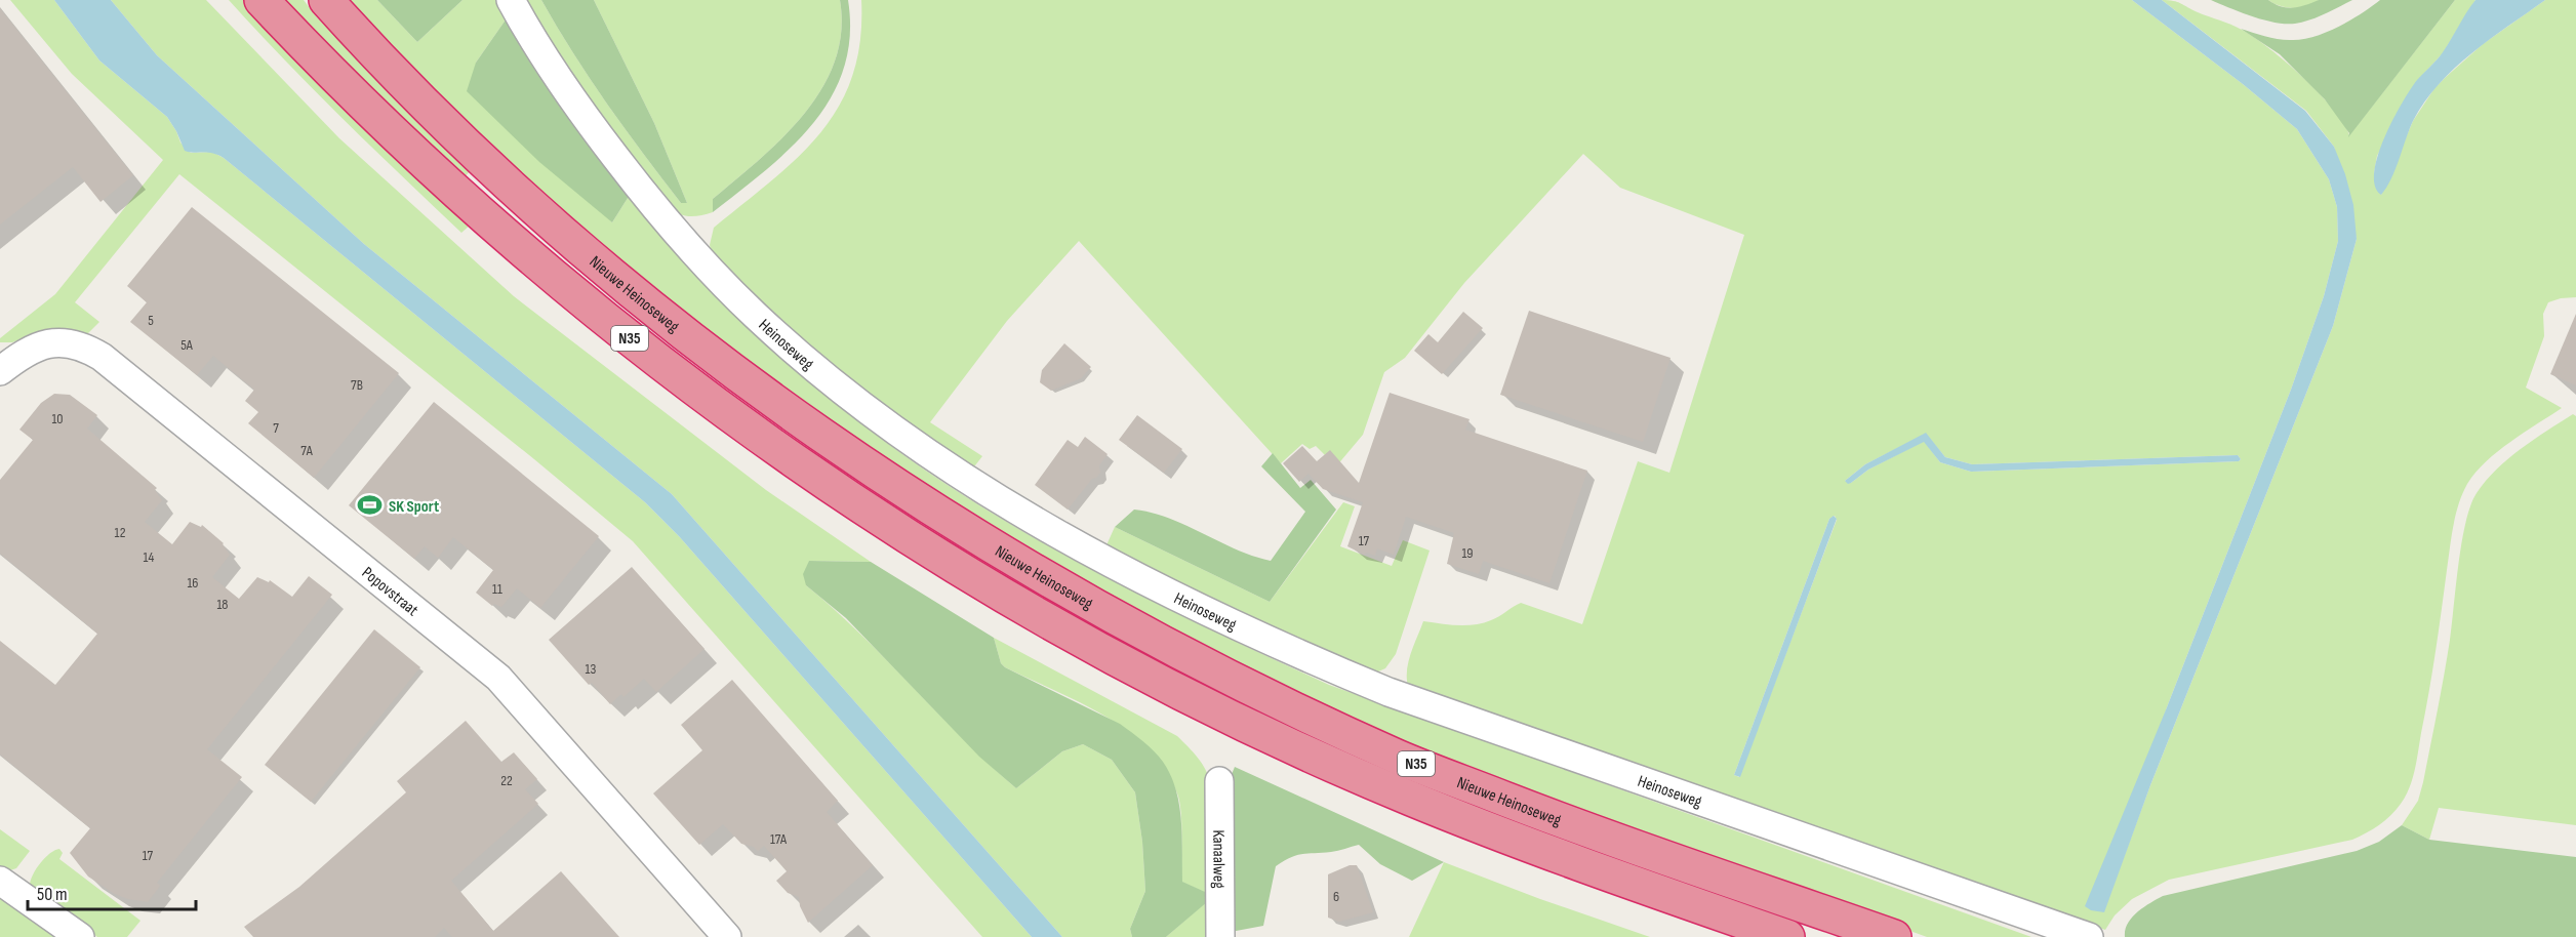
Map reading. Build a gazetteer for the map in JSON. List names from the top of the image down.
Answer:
{
  "streets": {
    "highway": ["Nieuwe Heinoseweg", "N35"],
    "street": ["Heinoseweg", "Popovstraat", "Kanaalweg"]
  },
  "places": {
    "sports": ["SK Sport"]
  },
  "house_numbers": [
    "5",
    "5A",
    "7B",
    "10",
    "7",
    "7A",
    "12",
    "17",
    "19",
    "14",
    "16",
    "11",
    "18",
    "13",
    "22",
    "17A",
    "17",
    "6"
  ],
  "scale_bar": "50 m"
}
